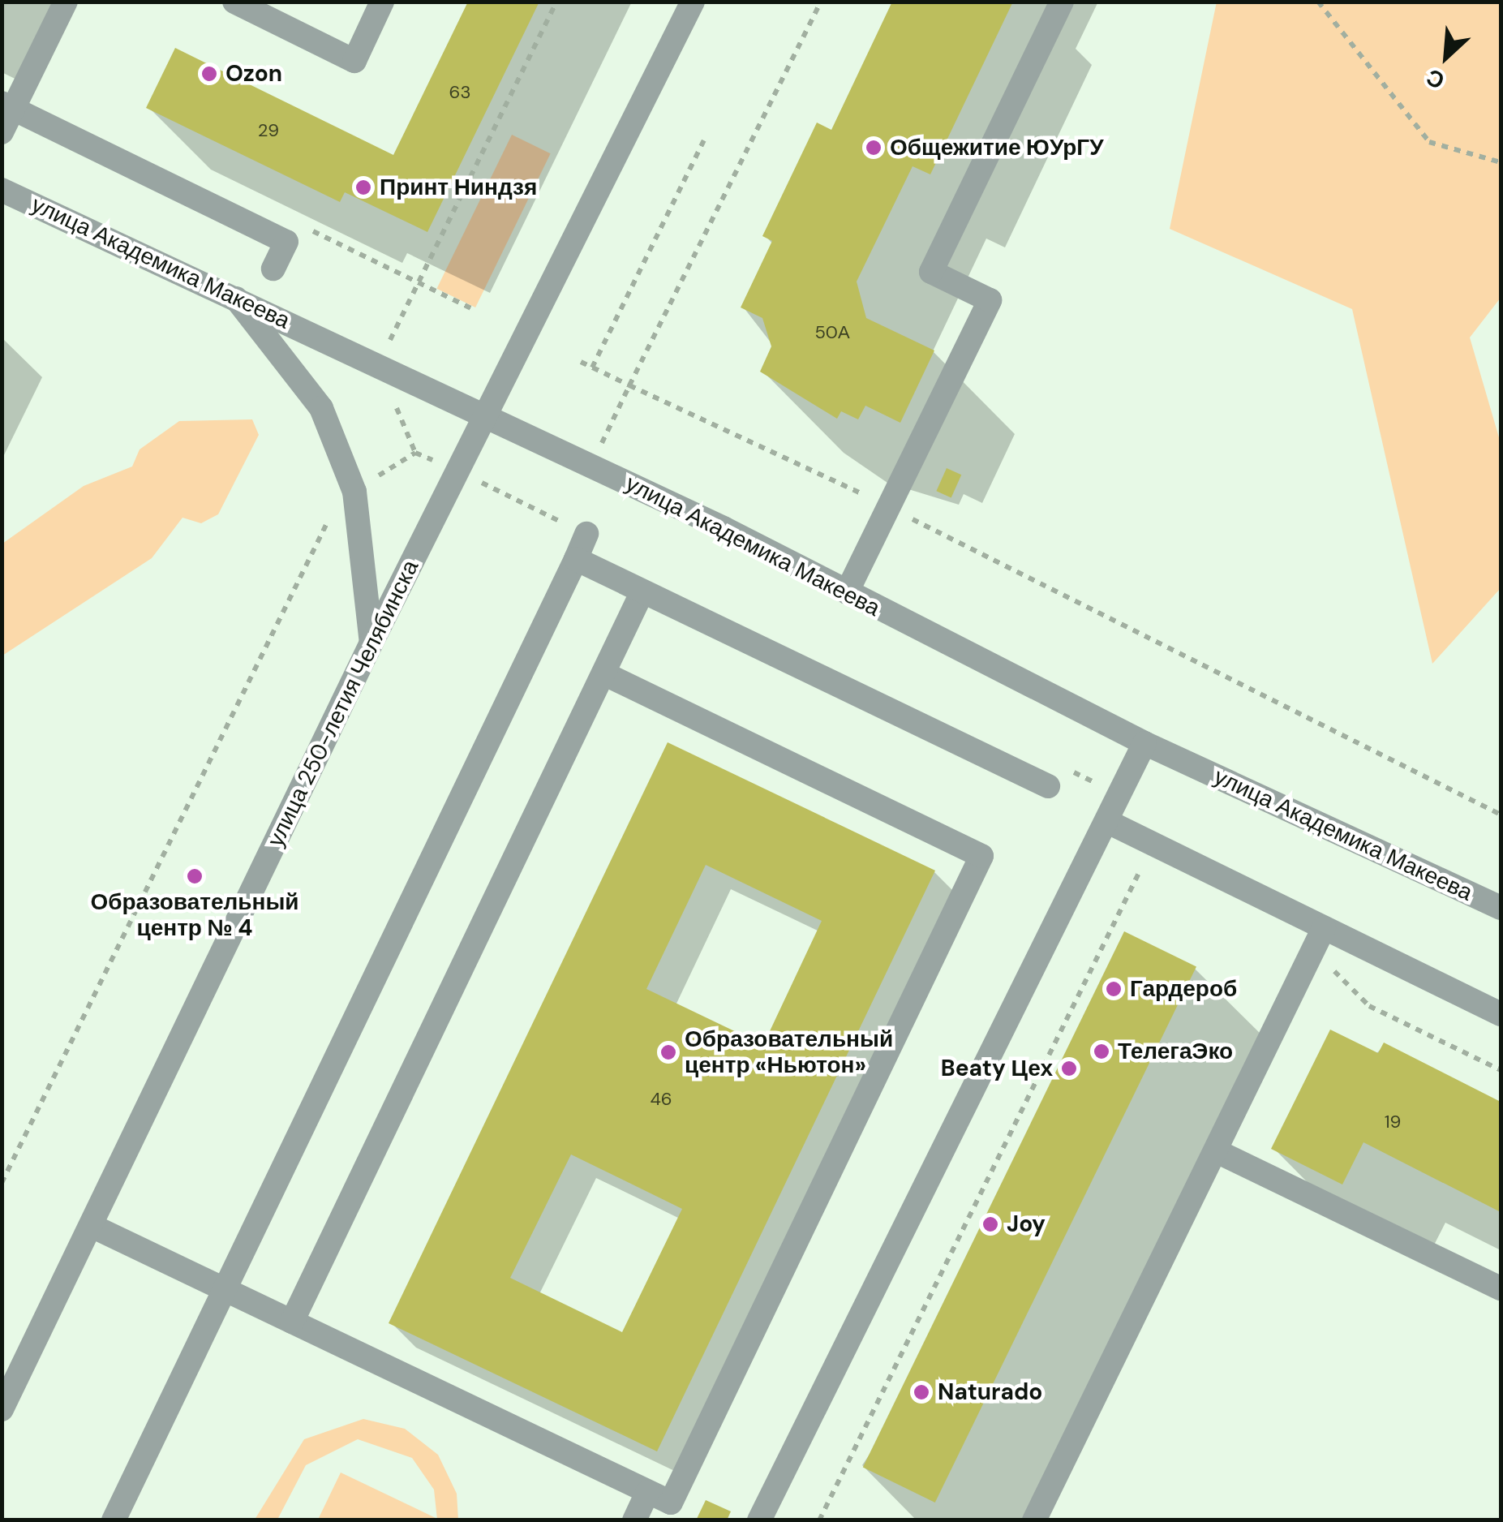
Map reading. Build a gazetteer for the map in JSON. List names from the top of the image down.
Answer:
{
  "streets": {
    "street": ["улица Академика Макеева", "улица 250-летия Челябинска"]
  },
  "crossings": [
    ["улица Академика Макеева", "улица 250-летия Челябинска"]
  ],
  "places": [
    "Ozon",
    "Общежитие ЮУрГУ",
    "Принт Ниндзя",
    "Образовательный центр № 4",
    "Гардероб",
    "ТелегаЭко",
    "Образовательный центр «Ньютон»",
    "Beaty Цех",
    "Joy",
    "Naturado"
  ],
  "house_numbers": [
    "63",
    "29",
    "50А",
    "46",
    "19"
  ],
  "north": "bottom left"
}
